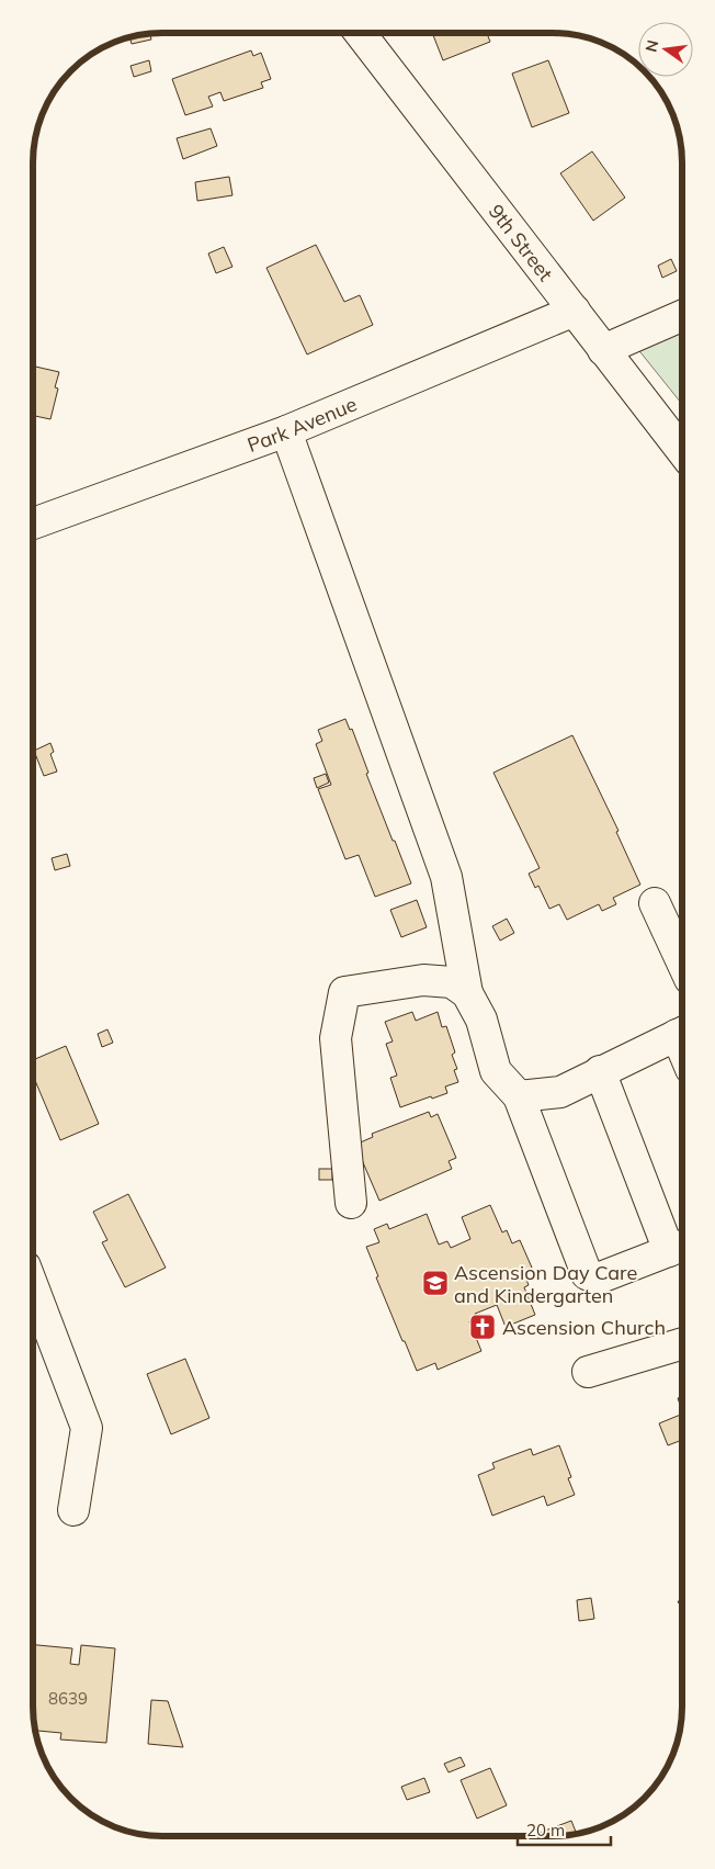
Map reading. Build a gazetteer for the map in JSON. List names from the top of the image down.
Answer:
{
  "streets": {
    "street": ["9th Street", "Park Avenue"]
  },
  "crossings": [
    ["9th Street", "Park Avenue"]
  ],
  "places": {
    "school or university": ["Ascension Day Care and Kindergarten"],
    "church": ["Ascension Church"]
  },
  "house_numbers": ["8639"],
  "scale_bar": "20 m",
  "north": "left"
}
